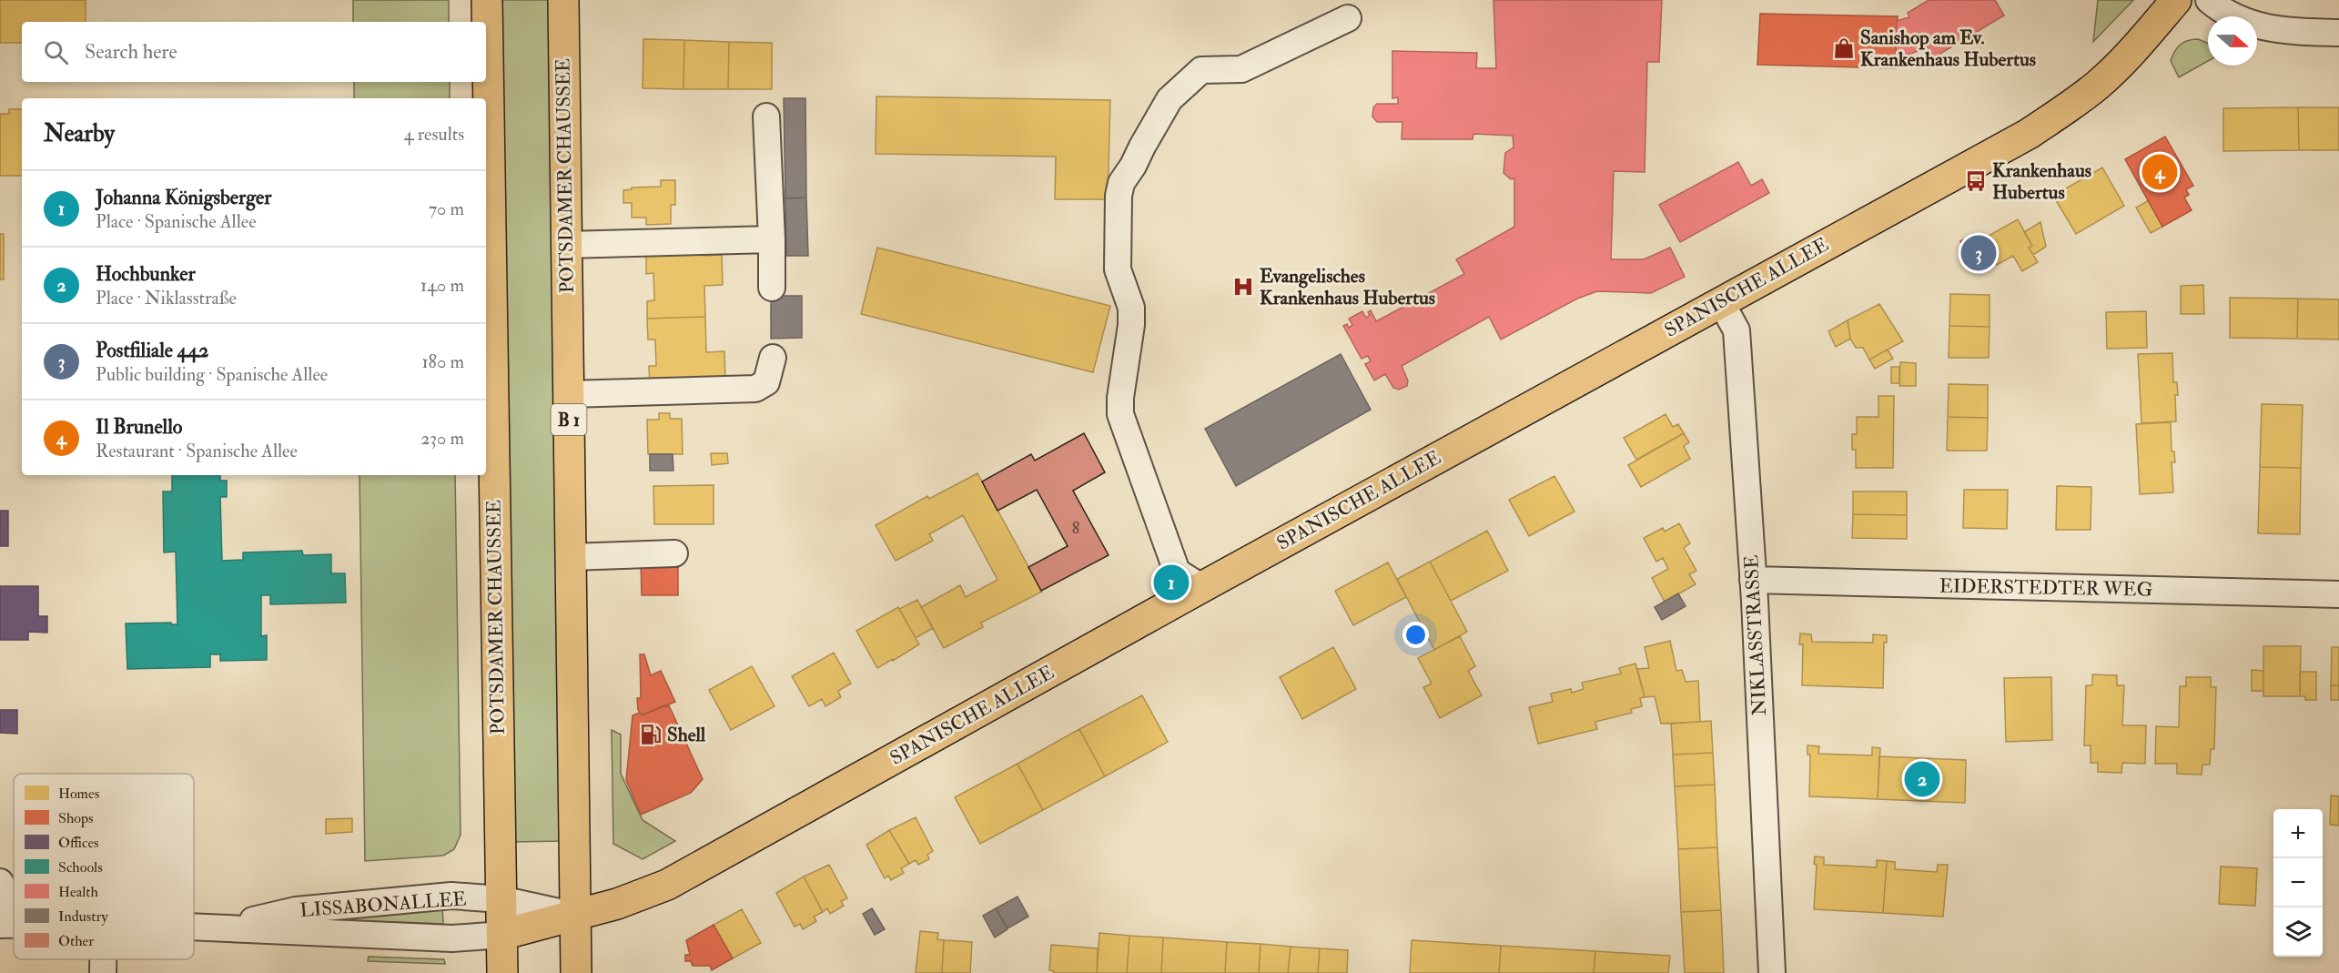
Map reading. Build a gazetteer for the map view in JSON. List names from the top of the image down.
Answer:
{
  "streets": {
    "main road": ["POTSDAMER CHAUSSEE", "SPANISCHE ALLEE", "B 1"],
    "street": ["EIDERSTEDTER WEG", "NIKLASSTRASSE", "LISSABONALLEE"]
  },
  "crossings": [
    ["POTSDAMER CHAUSSEE", "SPANISCHE ALLEE"],
    ["POTSDAMER CHAUSSEE", "LISSABONALLEE"],
    ["SPANISCHE ALLEE", "NIKLASSTRASSE"],
    ["SPANISCHE ALLEE", "LISSABONALLEE"],
    ["EIDERSTEDTER WEG", "NIKLASSTRASSE"]
  ],
  "places": {
    "shop": ["Sanishop am Ev. Krankenhaus Hubertus"],
    "bus stop": ["Krankenhaus Hubertus"],
    "hospital": ["Evangelisches Krankenhaus Hubertus"],
    "fuel station": ["Shell"]
  },
  "house_numbers": ["8"],
  "legend": [
    "Homes",
    "Shops",
    "Offices",
    "Schools",
    "Health",
    "Industry",
    "Other"
  ],
  "north": "right",
  "page": {
    "search": "Search here",
    "heading": ["Nearby", "4 results"],
    "pins": [
      "4",
      "3",
      "1",
      "2"
    ],
    "list": [
      {
        "mark": "1",
        "name": "Johanna Königsberger",
        "note": "Place · Spanische Allee",
        "value": "70 m"
      },
      {
        "mark": "2",
        "name": "Hochbunker",
        "note": "Place · Niklasstraße",
        "value": "140 m"
      },
      {
        "mark": "3",
        "name": "Postfiliale 442",
        "note": "Public building · Spanische Allee",
        "value": "180 m"
      },
      {
        "mark": "4",
        "name": "Il Brunello",
        "note": "Restaurant · Spanische Allee",
        "value": "230 m"
      }
    ],
    "map_buttons": ["+", "−"]
  }
}
